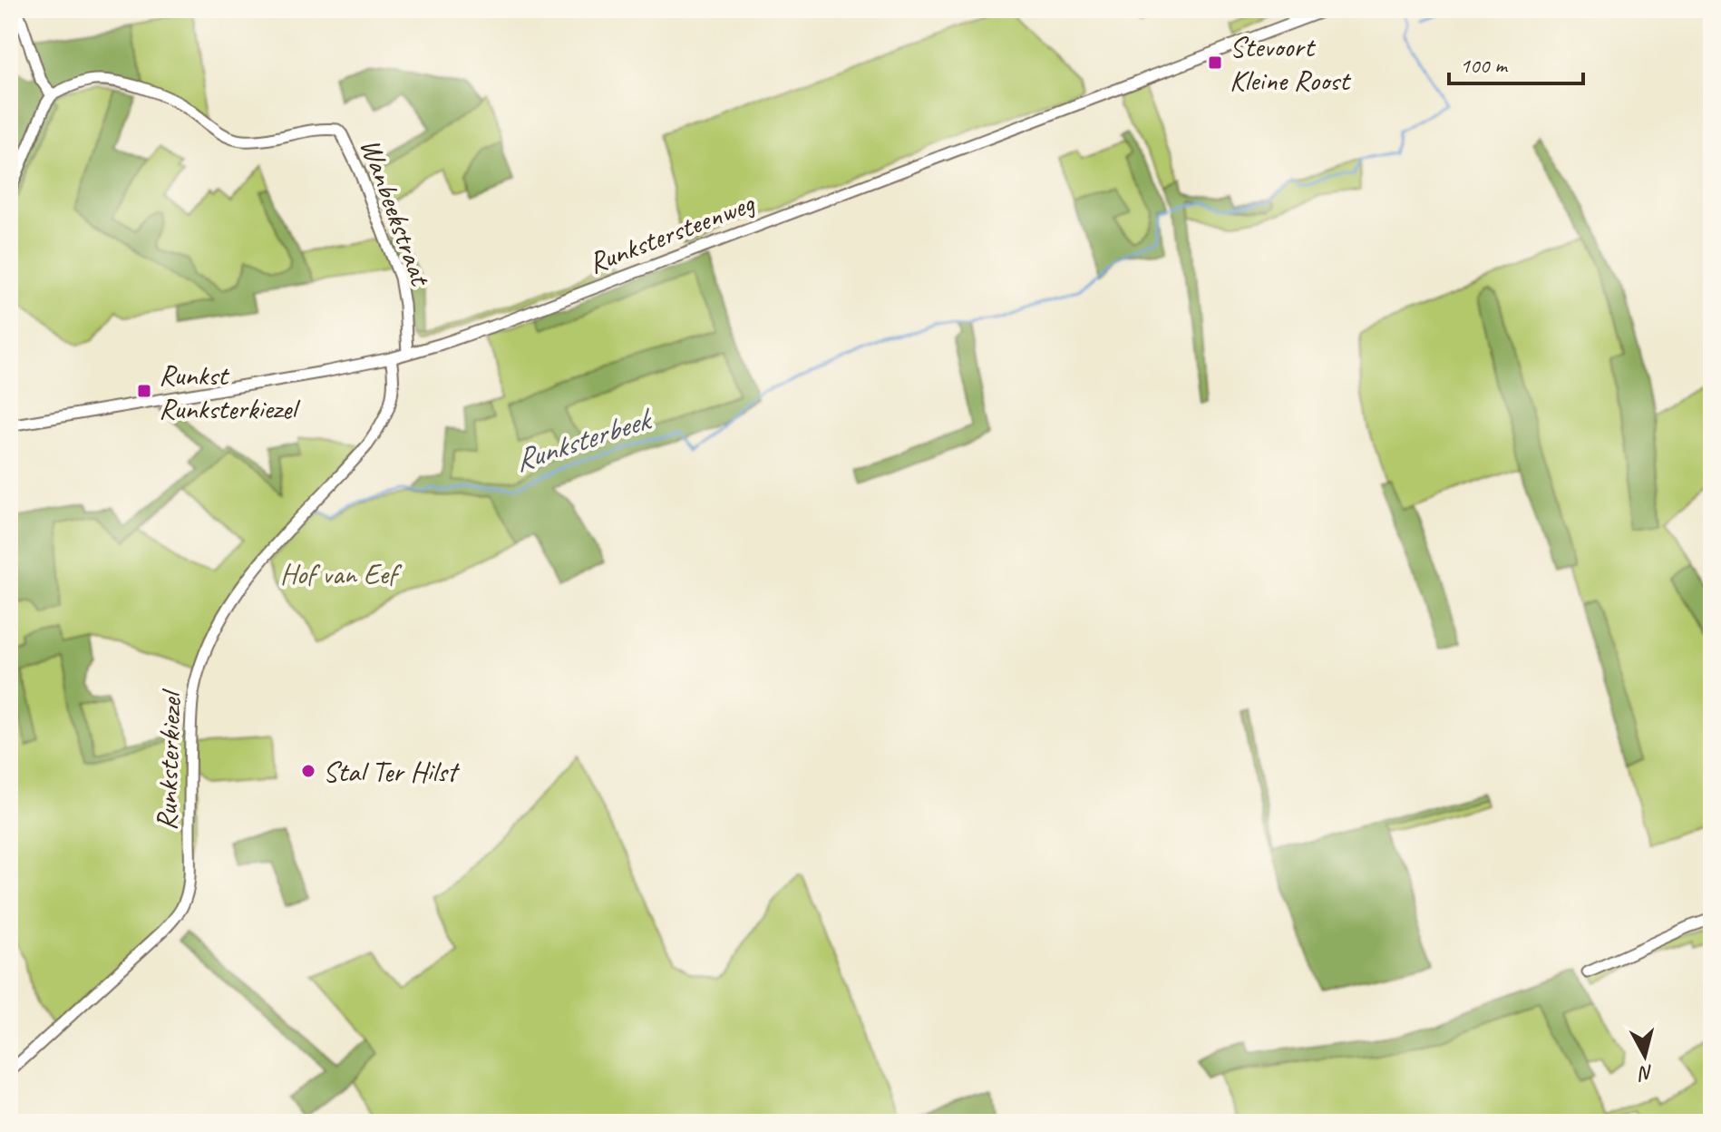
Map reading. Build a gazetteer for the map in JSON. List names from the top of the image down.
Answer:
{
  "streets": {
    "street": ["Wanbeekstraat", "Runkstersteenweg", "Runksterkiezel"]
  },
  "crossings": [
    ["Wanbeekstraat", "Runkstersteenweg"],
    ["Runkstersteenweg", "Runksterkiezel"]
  ],
  "water": ["Runksterbeek"],
  "parks": ["Hof van Eef"],
  "places": {
    "transit": ["Stevoort Kleine Roost", "Runkst Runksterkiezel"],
    "other": ["Stal Ter Hilst"]
  },
  "scale_bar": "100 m",
  "north": "bottom"
}
